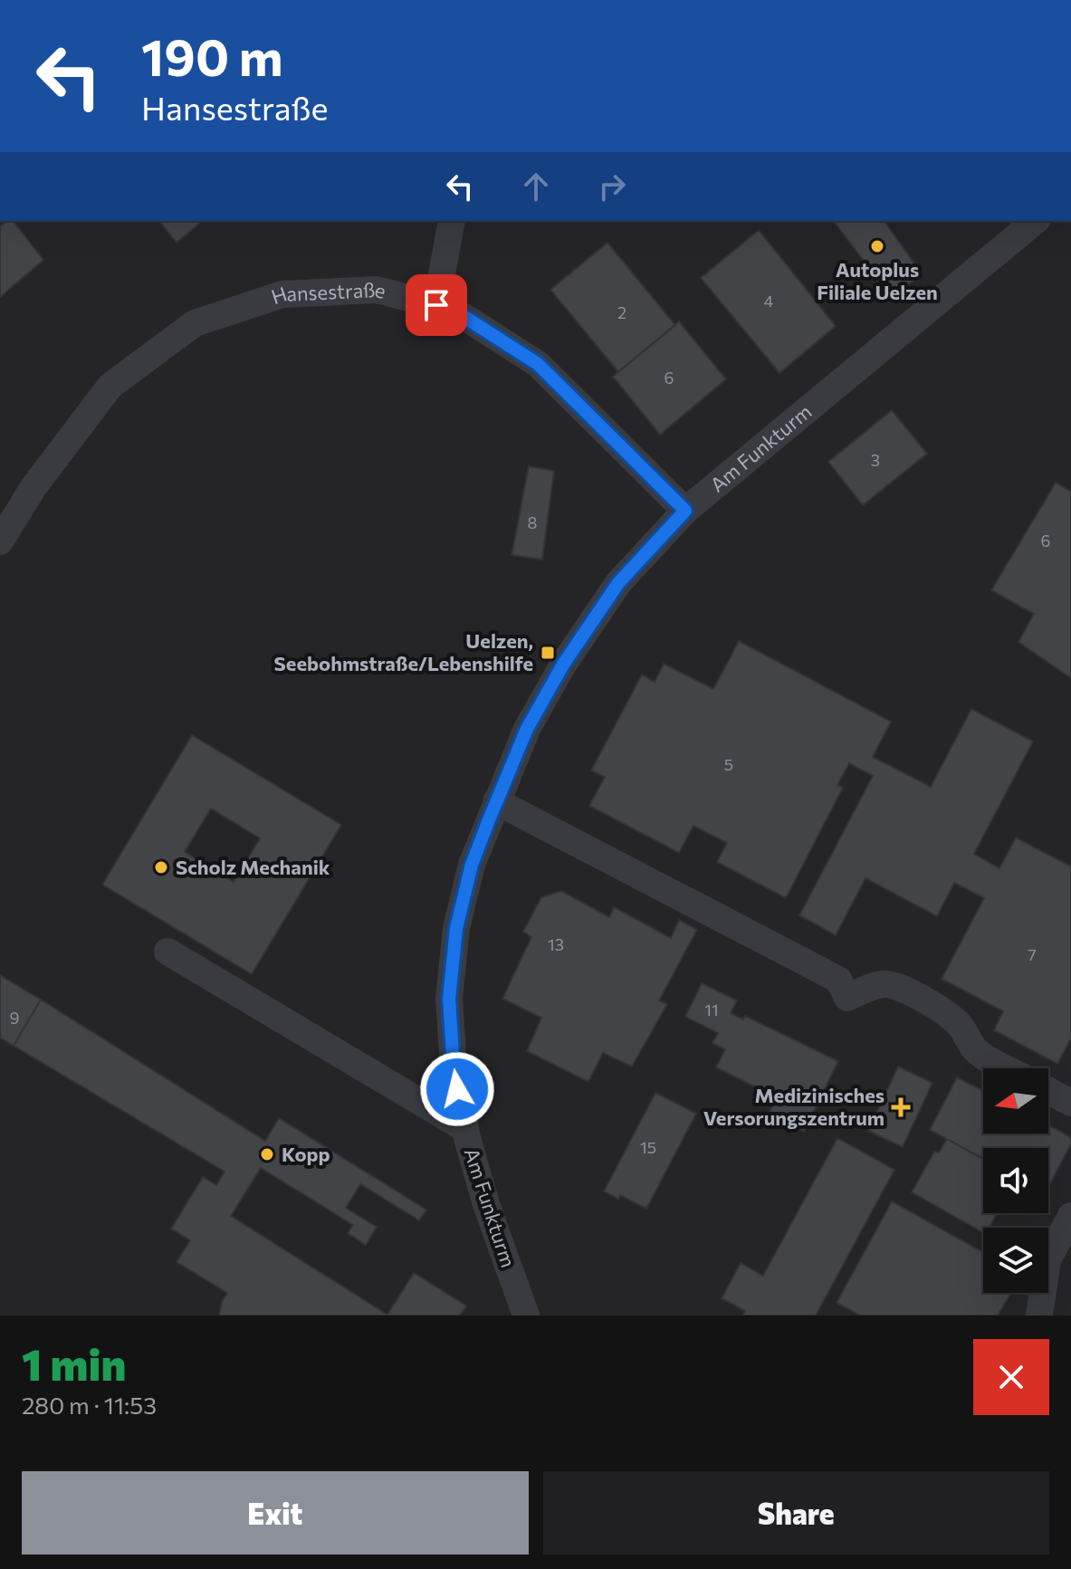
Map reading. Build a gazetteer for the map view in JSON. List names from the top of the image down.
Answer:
{
  "streets": {
    "street": ["Hansestraße", "Am Funkturm"]
  },
  "crossings": [
    ["Hansestraße", "Am Funkturm"]
  ],
  "places": {
    "other": ["Autoplus Filiale Uelzen", "Scholz Mechanik", "Kopp"],
    "transit": ["Uelzen, Seebohmstraße/Lebenshilfe"],
    "health": ["Medizinisches Versorungszentrum"]
  },
  "house_numbers": [
    "4",
    "2",
    "6",
    "3",
    "8",
    "6",
    "5",
    "13",
    "7",
    "11",
    "9",
    "15"
  ],
  "north": "left",
  "page": {
    "turn": ["190 m", "Hansestraße"],
    "heading": ["1 min", "280 m · 11:53"],
    "buttons": ["Exit", "Share"]
  }
}
